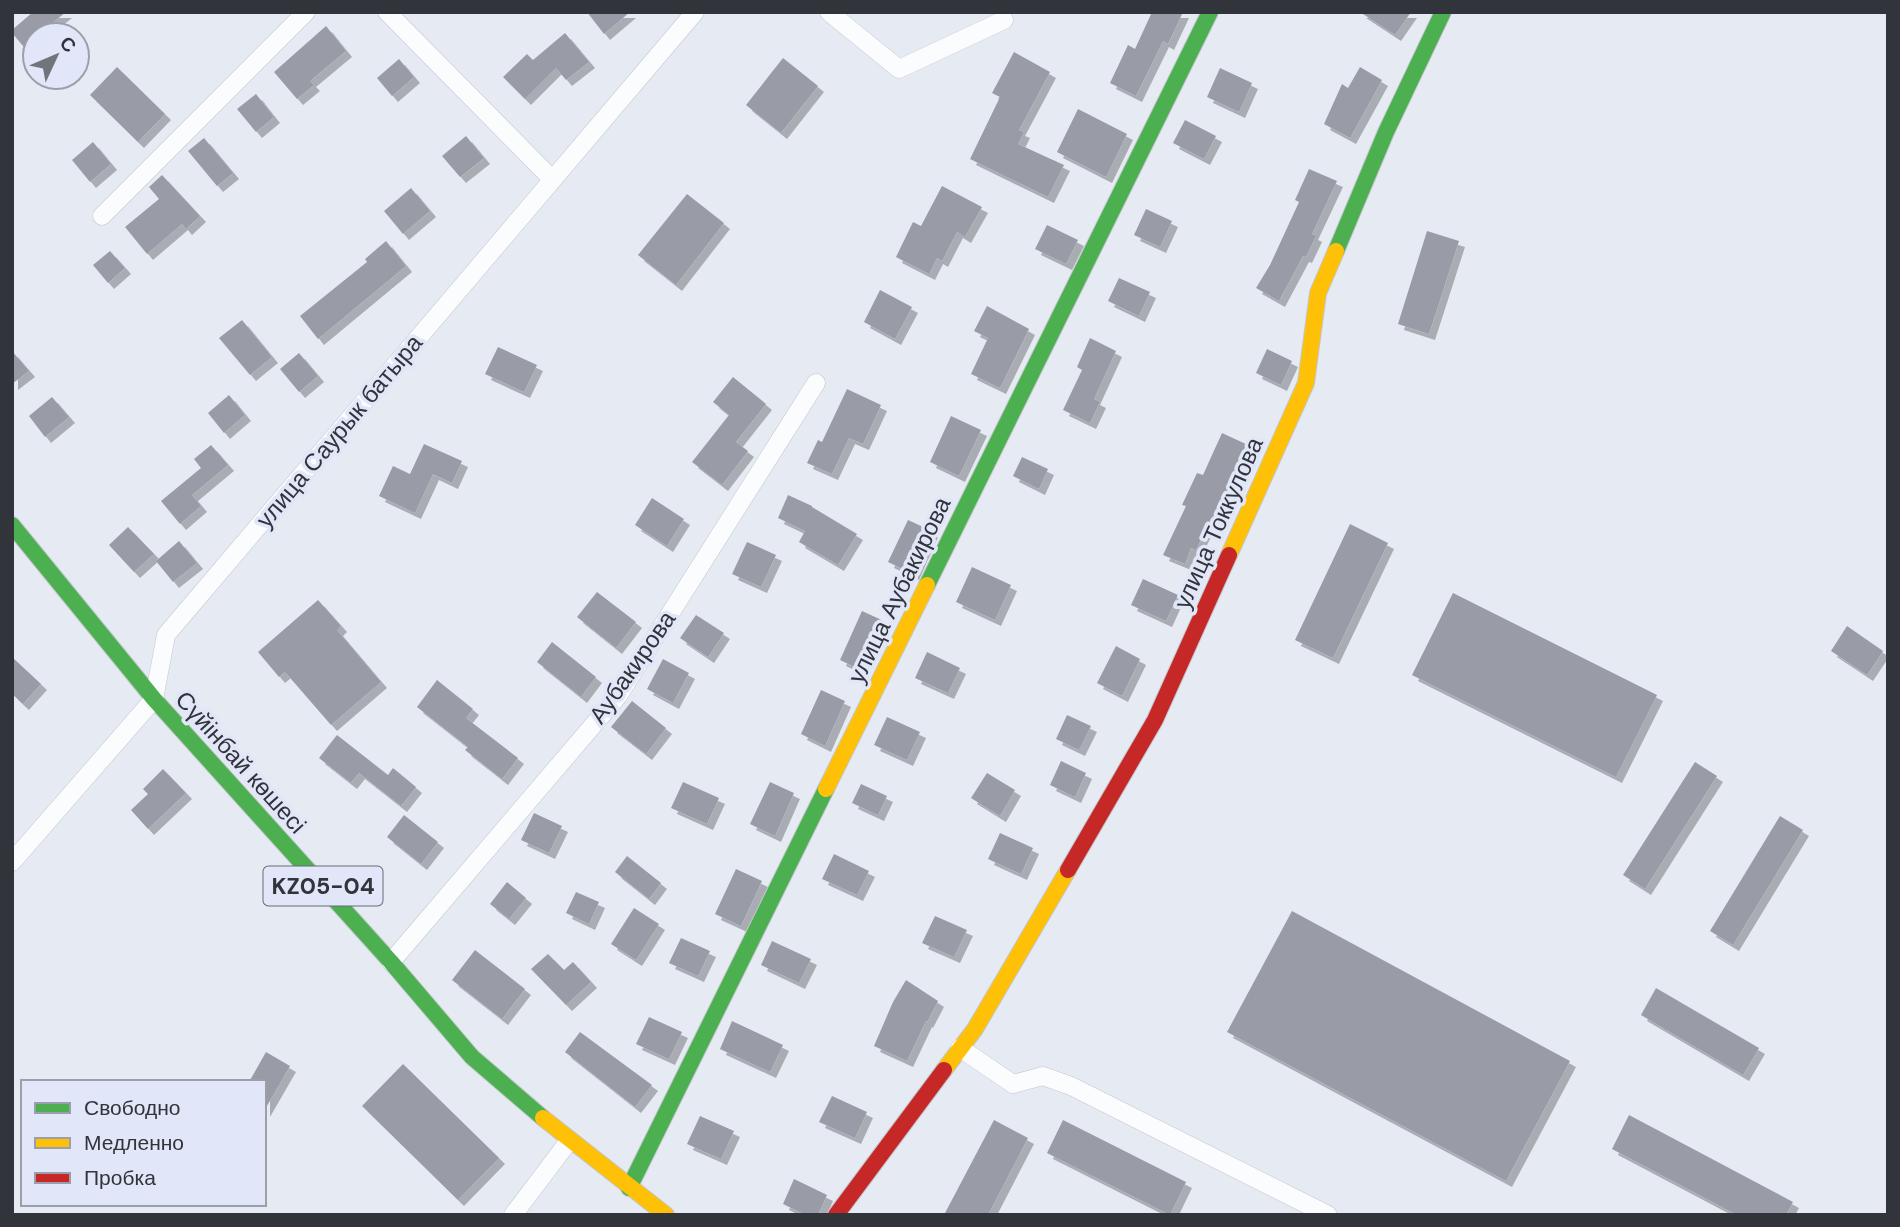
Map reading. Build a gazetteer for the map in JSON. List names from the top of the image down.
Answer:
{
  "streets": {
    "street": [
      "улица Саурык батыра",
      "улица Токкулова",
      "улица Аубакирова",
      "Аубакирова",
      "Сүйінбай көшесі",
      "KZ05-04"
    ]
  },
  "crossings": [
    ["улица Саурык батыра", "Сүйінбай көшесі"],
    ["улица Аубакирова", "Сүйінбай көшесі"],
    ["Аубакирова", "Сүйінбай көшесі"]
  ],
  "legend": ["Свободно", "Медленно", "Пробка"],
  "north": "top right"
}
